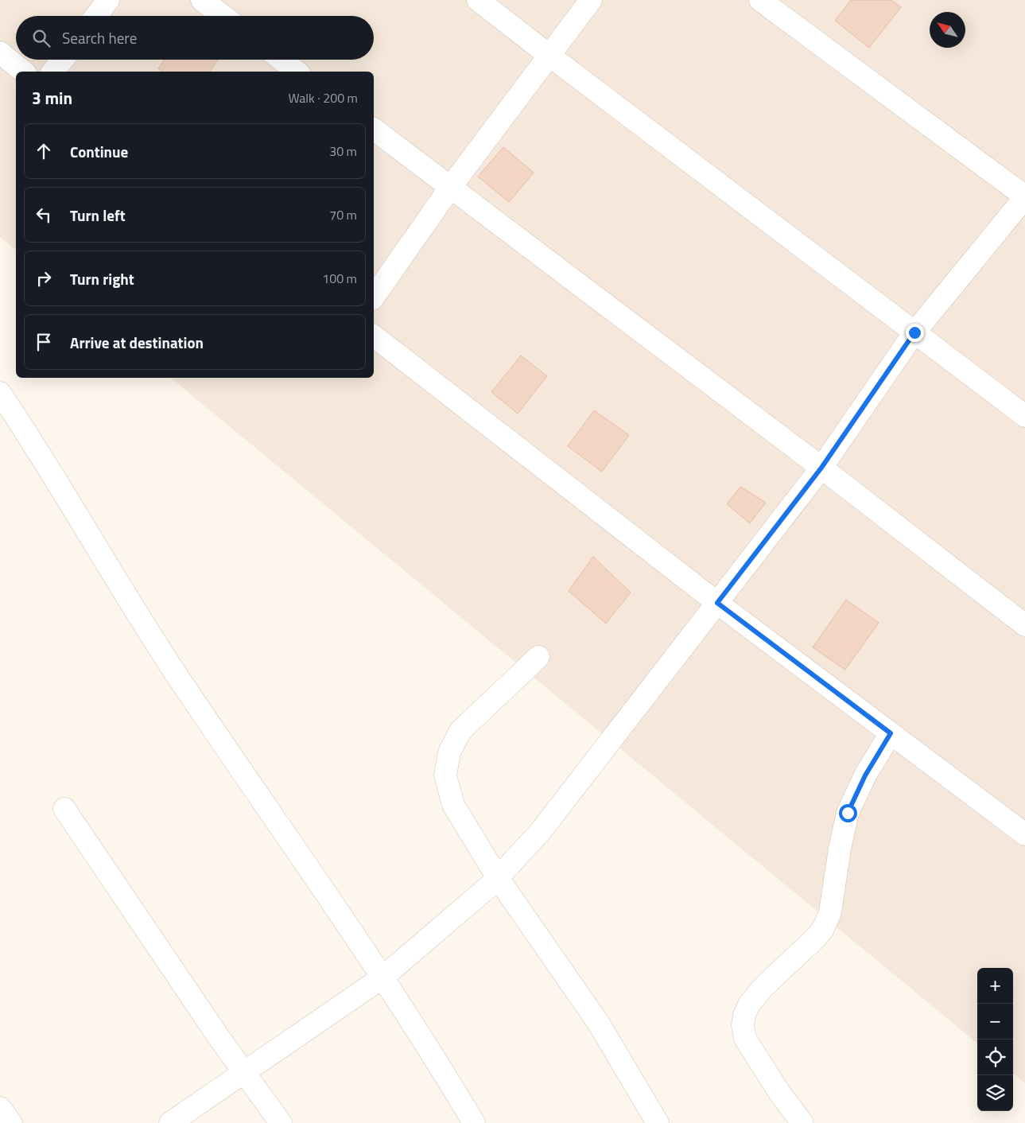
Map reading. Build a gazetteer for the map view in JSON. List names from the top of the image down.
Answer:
{
  "north": "top left",
  "page": {
    "search": "Search here",
    "heading": ["3 min", "Walk · 200 m"],
    "list": [
      ["Continue", "30 m"],
      ["Turn left", "70 m"],
      ["Turn right", "100 m"],
      "Arrive at destination"
    ],
    "map_buttons": ["+", "−"]
  }
}
